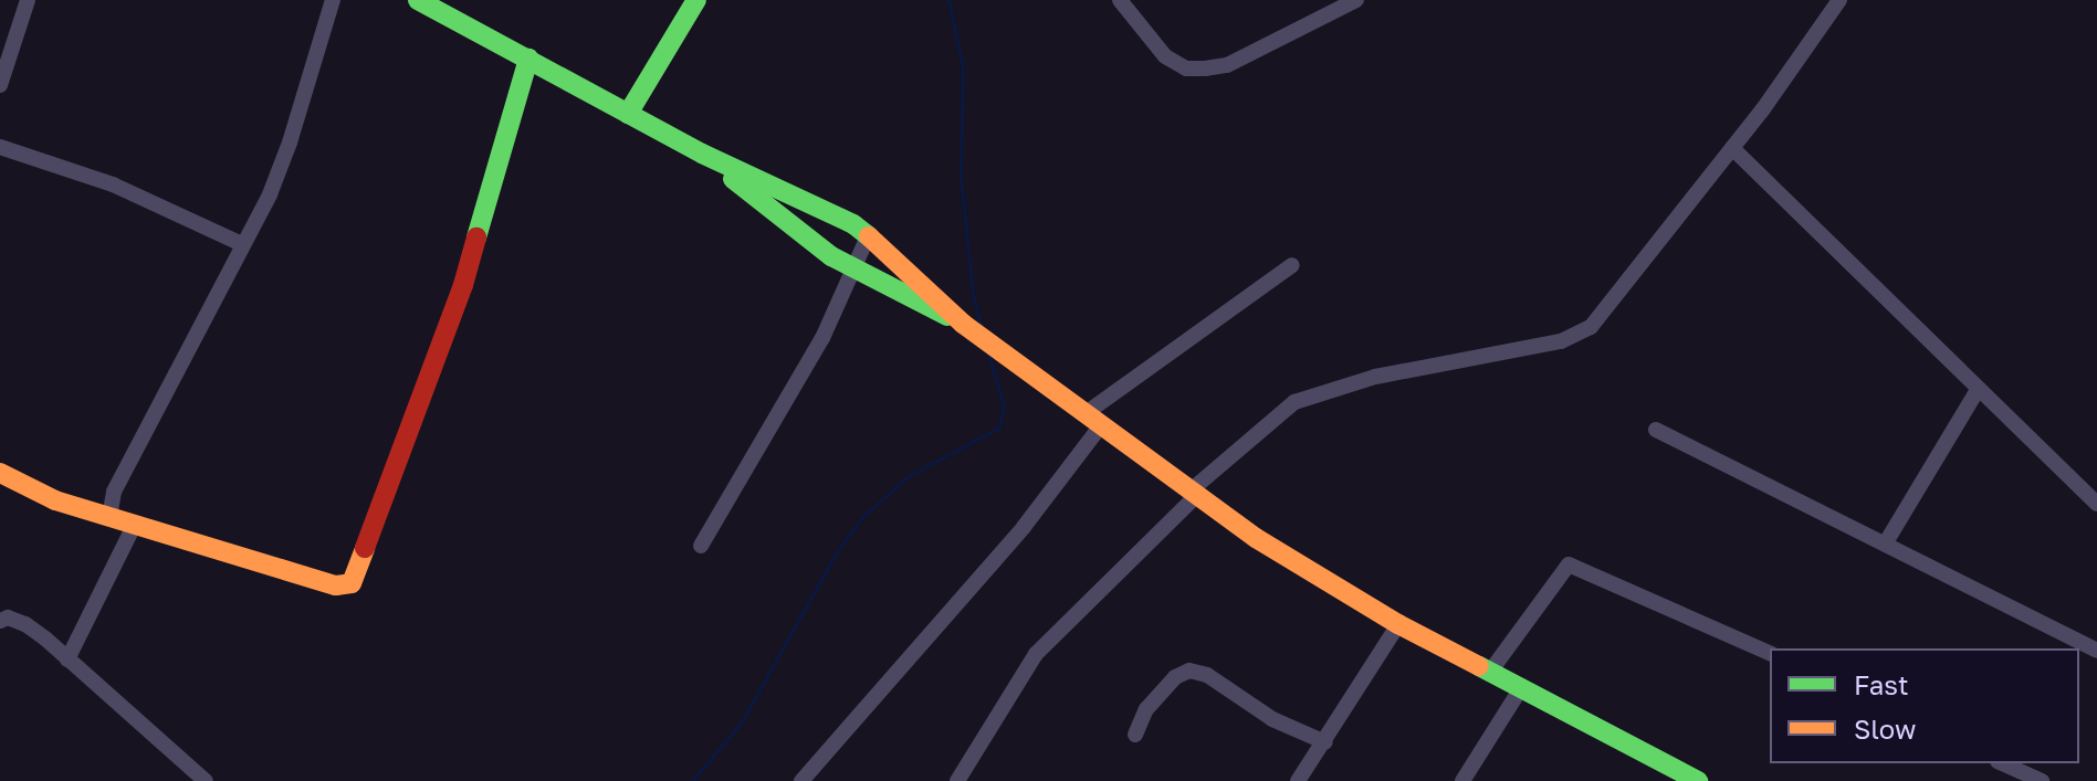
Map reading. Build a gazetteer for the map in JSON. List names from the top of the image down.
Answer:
{
  "legend": ["Fast", "Slow"]
}
